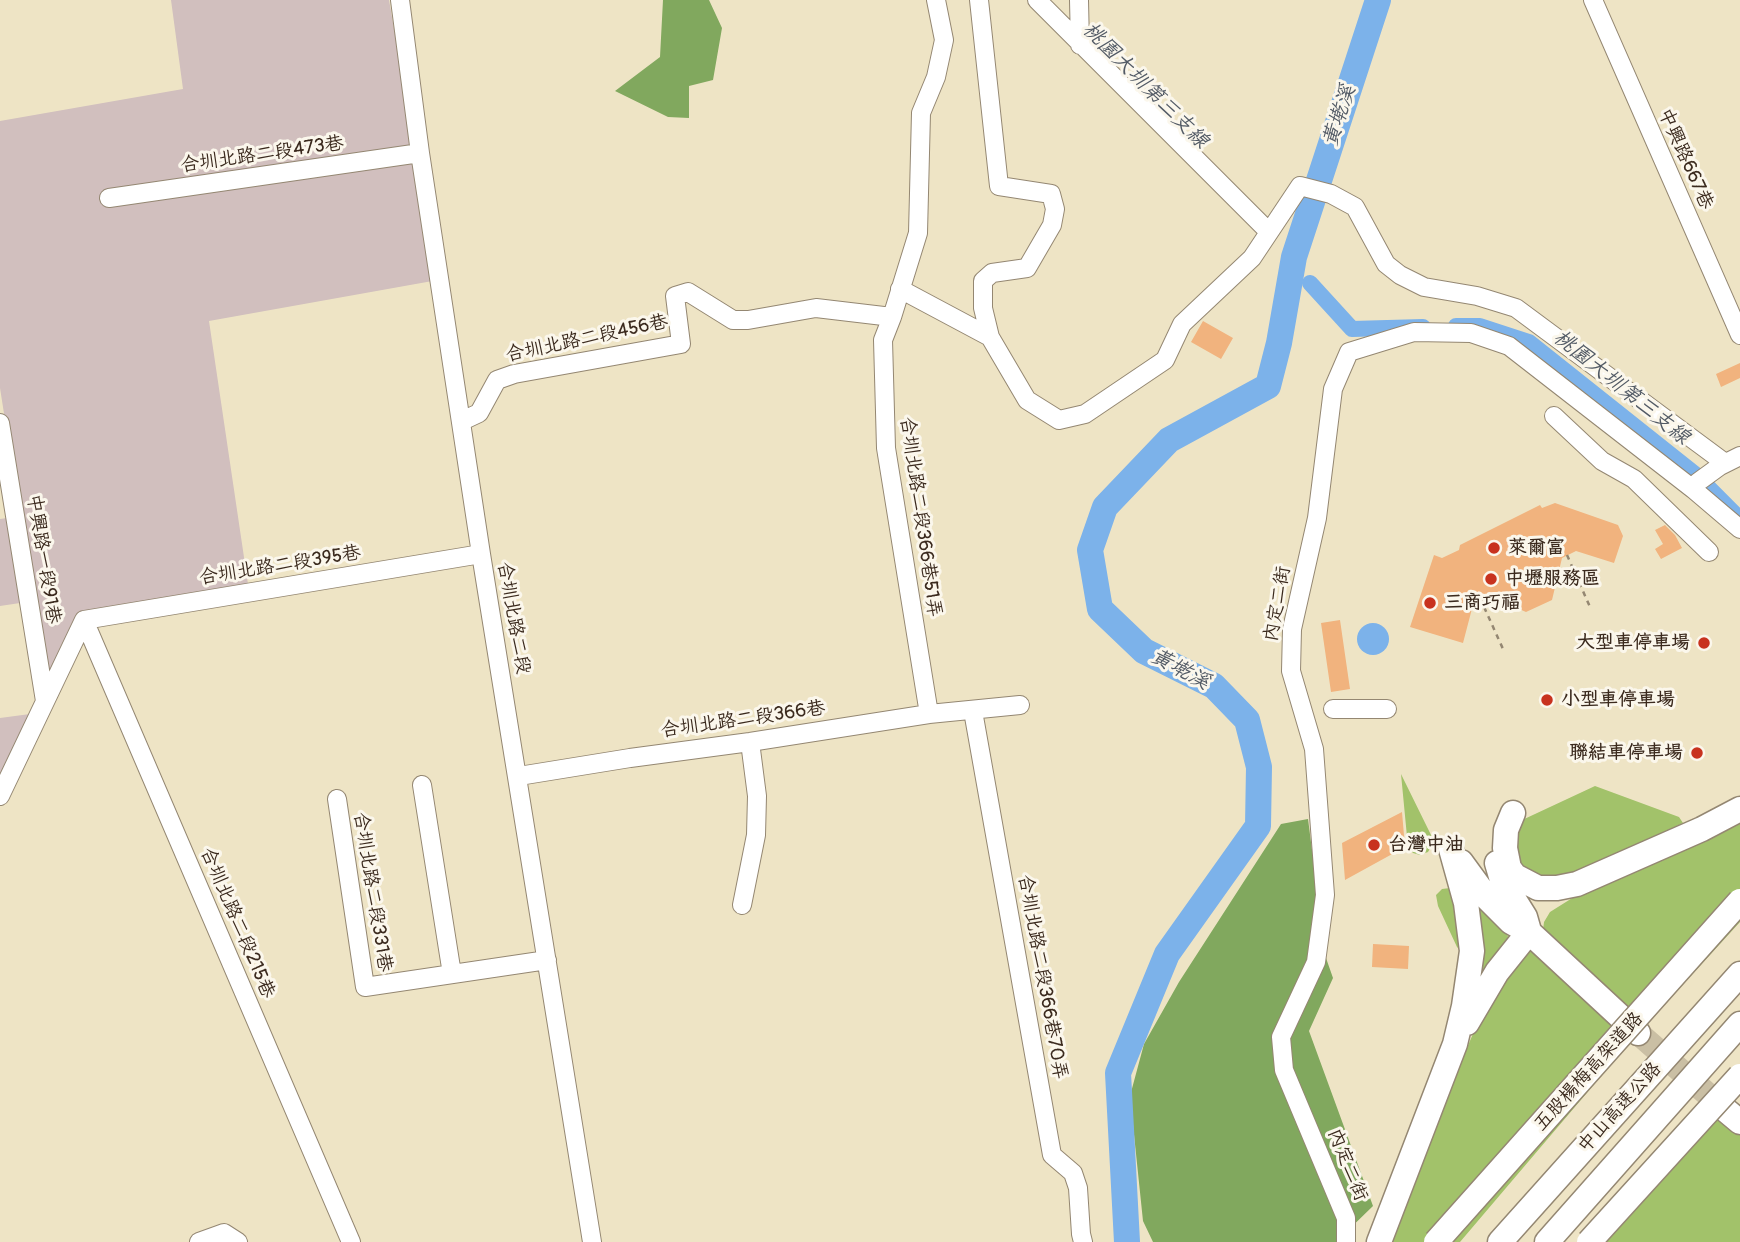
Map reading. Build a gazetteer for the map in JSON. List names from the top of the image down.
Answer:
{
  "streets": {
    "highway": ["五股楊梅高架道路", "中山高速公路"],
    "street": [
      "合圳北路二段473巷",
      "中興路667巷",
      "合圳北路二段456巷",
      "合圳北路二段366巷51弄",
      "中興路一段91巷",
      "合圳北路二段395巷",
      "內定二街",
      "合圳北路二段",
      "合圳北路二段366巷",
      "合圳北路二段331巷",
      "合圳北路二段215巷",
      "合圳北路二段366巷70弄"
    ]
  },
  "crossings": [
    ["合圳北路二段473巷", "合圳北路二段"],
    ["合圳北路二段456巷", "合圳北路二段366巷51弄"],
    ["合圳北路二段456巷", "合圳北路二段"],
    ["合圳北路二段366巷51弄", "合圳北路二段366巷"],
    ["合圳北路二段395巷", "合圳北路二段"],
    ["合圳北路二段395巷", "合圳北路二段215巷"],
    ["合圳北路二段", "合圳北路二段366巷"],
    ["合圳北路二段", "合圳北路二段331巷"],
    ["合圳北路二段366巷", "合圳北路二段366巷70弄"]
  ],
  "water": ["桃園大圳第三支線", "黃墘溪"],
  "places": [
    "萊爾富",
    "中壢服務區",
    "三商巧福",
    "大型車停車場",
    "小型車停車場",
    "聯結車停車場",
    "台灣中油"
  ]
}
